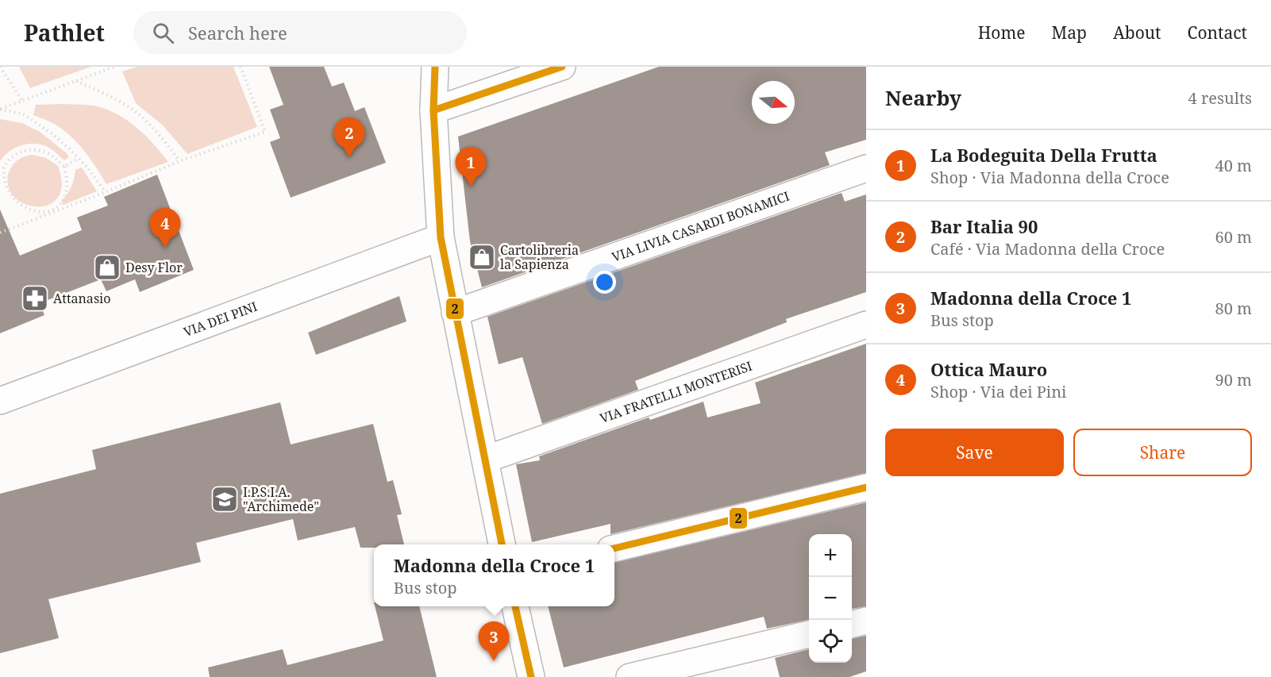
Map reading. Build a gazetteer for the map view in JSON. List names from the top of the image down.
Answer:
{
  "streets": {
    "street": ["VIA LIVIA CASARDI BONAMICI", "VIA DEI PINI", "VIA FRATELLI MONTERISI"]
  },
  "places": {
    "shop": ["Cartolibreria la Sapienza", "Desy Flor"],
    "pharmacy": ["Attanasio"],
    "school or university": ["I.P.S.I.A. \"Archimede\""]
  },
  "lines": ["transit line 2"],
  "north": "right",
  "page": {
    "header": "Pathlet",
    "search": "Search here",
    "nav": [
      "Home",
      "Map",
      "About",
      "Contact"
    ],
    "heading": ["Nearby", "4 results"],
    "pins": [
      "2",
      "1",
      "4",
      "3"
    ],
    "list": [
      {
        "mark": "1",
        "name": "La Bodeguita Della Frutta",
        "note": "Shop · Via Madonna della Croce",
        "value": "40 m"
      },
      {
        "mark": "2",
        "name": "Bar Italia 90",
        "note": "Café · Via Madonna della Croce",
        "value": "60 m"
      },
      {
        "mark": "3",
        "name": "Madonna della Croce 1",
        "note": "Bus stop",
        "value": "80 m"
      },
      {
        "mark": "4",
        "name": "Ottica Mauro",
        "note": "Shop · Via dei Pini",
        "value": "90 m"
      }
    ],
    "buttons": ["Save", "Share"],
    "map_buttons": ["+", "−"],
    "popup": ["Madonna della Croce 1", "Bus stop"]
  }
}
